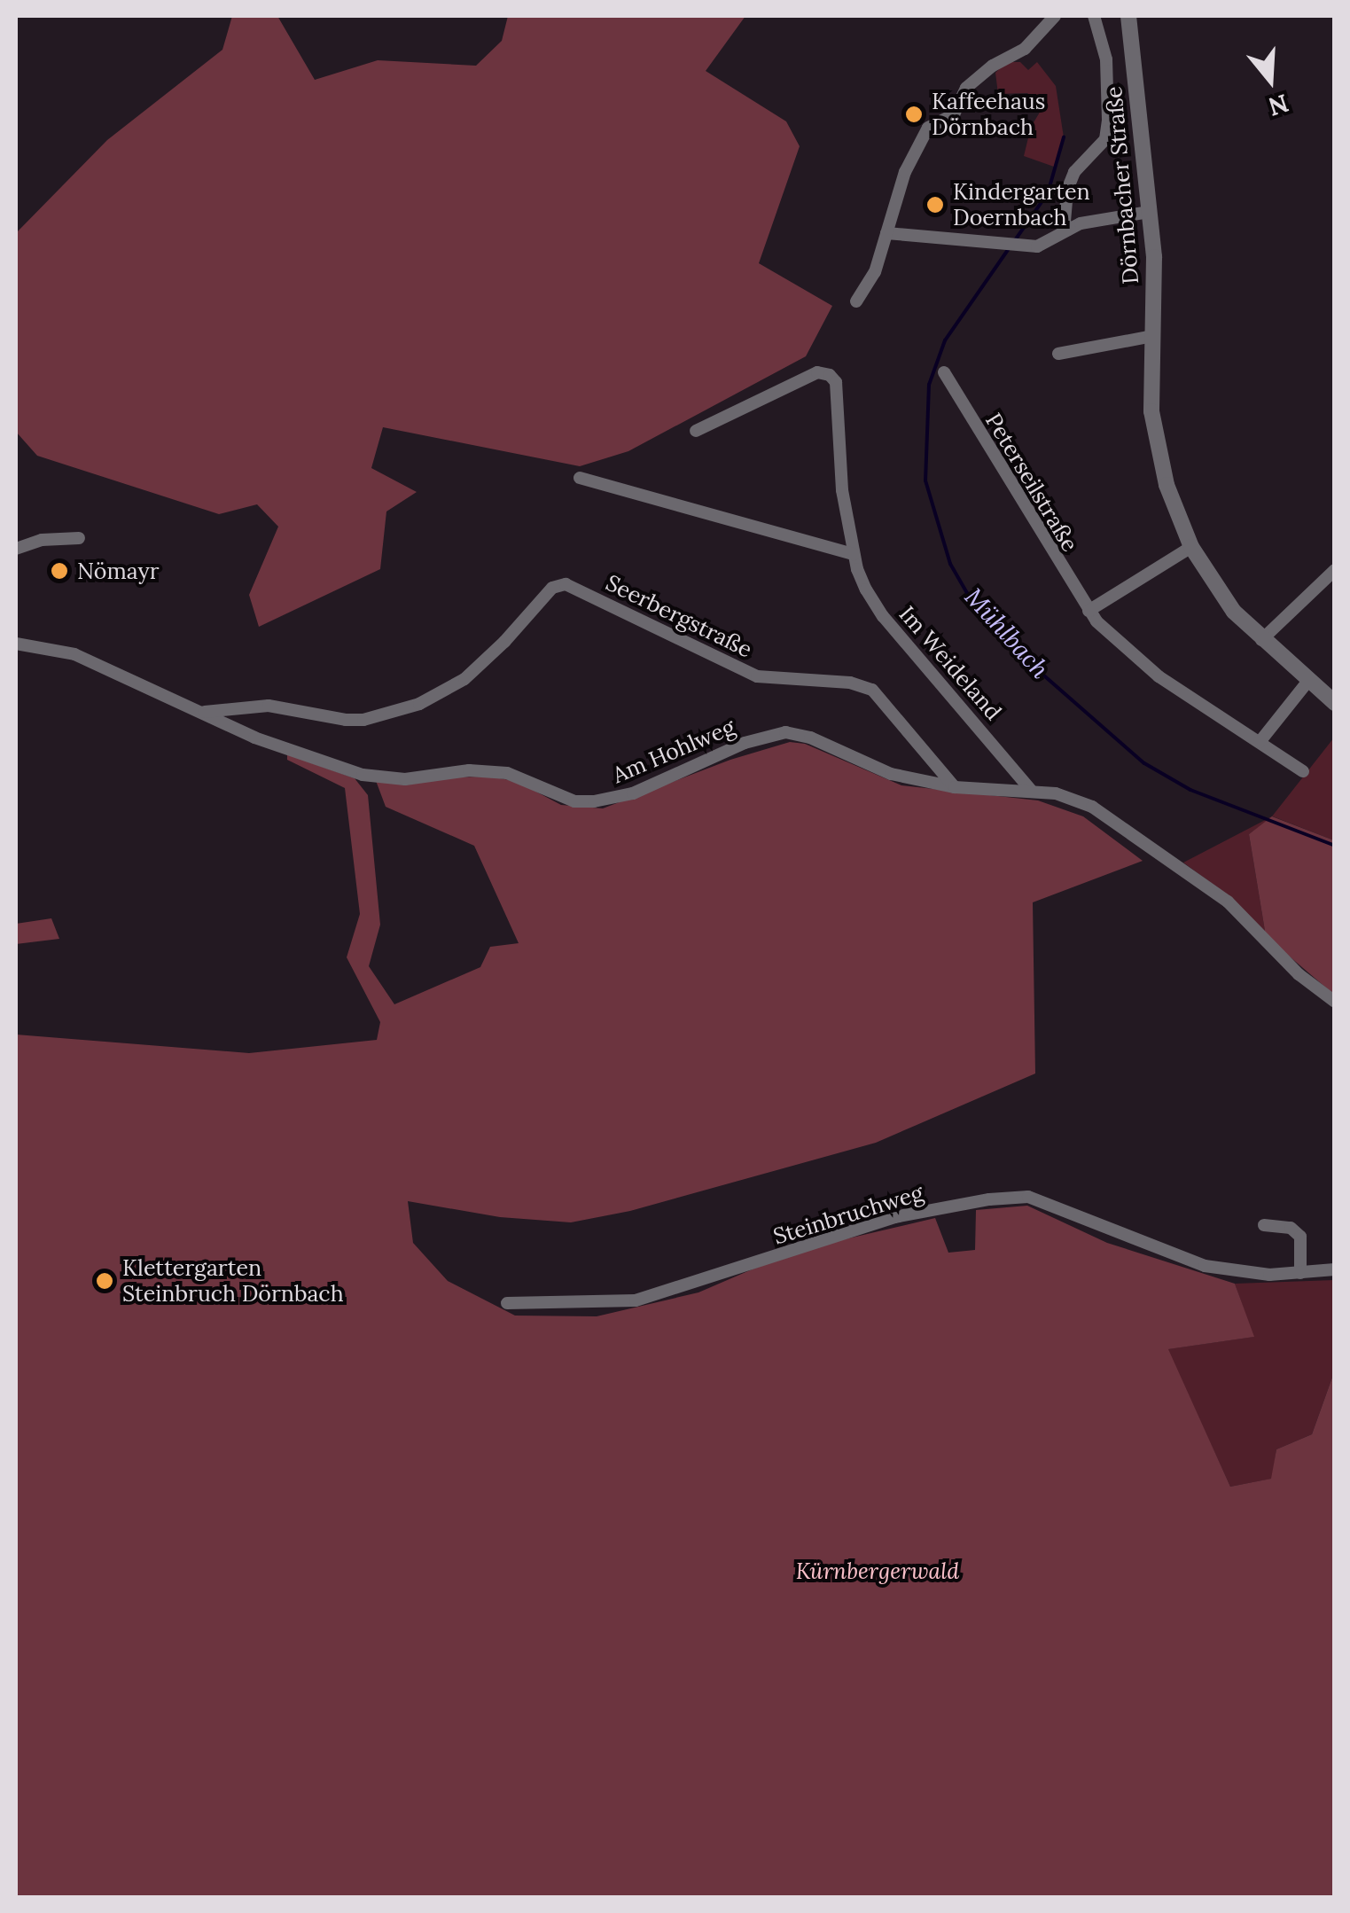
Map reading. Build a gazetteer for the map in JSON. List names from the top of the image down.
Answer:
{
  "streets": {
    "street": [
      "Dörnbacher Straße",
      "Peterseilstraße",
      "Seerbergstraße",
      "Im Weideland",
      "Am Hohlweg",
      "Steinbruchweg"
    ]
  },
  "crossings": [
    ["Seerbergstraße", "Am Hohlweg"]
  ],
  "water": ["Mühlbach"],
  "parks": ["Kürnbergerwald"],
  "places": [
    "Kaffeehaus Dörnbach",
    "Kindergarten Doernbach",
    "Nömayr",
    "Klettergarten Steinbruch Dörnbach"
  ],
  "north": "bottom"
}
